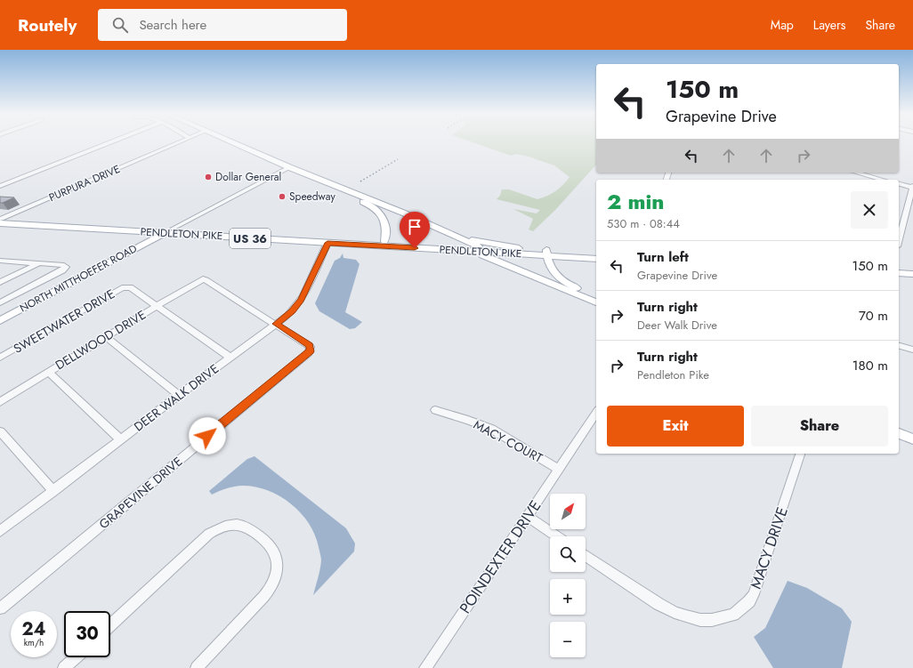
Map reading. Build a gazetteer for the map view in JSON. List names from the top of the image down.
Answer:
{
  "streets": {
    "main road": ["PENDLETON PIKE", "US 36", "NORTH MITTHOEFER ROAD"],
    "street": [
      "PURPURA DRIVE",
      "SWEETWATER DRIVE",
      "DELLWOOD DRIVE",
      "DEER WALK DRIVE",
      "MACY COURT",
      "GRAPEVINE DRIVE",
      "MACY DRIVE",
      "POINDEXTER DRIVE"
    ]
  },
  "crossings": [
    ["PURPURA DRIVE", "PENDLETON PIKE"],
    ["PENDLETON PIKE", "NORTH MITTHOEFER ROAD"],
    ["PENDLETON PIKE", "DEER WALK DRIVE"],
    ["SWEETWATER DRIVE", "DELLWOOD DRIVE"],
    ["DELLWOOD DRIVE", "DEER WALK DRIVE"],
    ["DELLWOOD DRIVE", "GRAPEVINE DRIVE"],
    ["DEER WALK DRIVE", "GRAPEVINE DRIVE"],
    ["MACY COURT", "POINDEXTER DRIVE"]
  ],
  "places": ["Dollar General", "Speedway"],
  "north": "top right",
  "page": {
    "header": "Routely",
    "search": "Search here",
    "nav": ["Map", "Layers", "Share"],
    "turn": ["150 m", "Grapevine Drive"],
    "heading": ["2 min", "530 m · 08:44"],
    "list": [
      {
        "name": "Turn left",
        "note": "Grapevine Drive",
        "value": "150 m"
      },
      {
        "name": "Turn right",
        "note": "Deer Walk Drive",
        "value": "70 m"
      },
      {
        "name": "Turn right",
        "note": "Pendleton Pike",
        "value": "180 m"
      }
    ],
    "buttons": ["Exit", "Share"],
    "map_buttons": ["+", "−"],
    "speed": "24 km/h",
    "limit": "30"
  }
}
